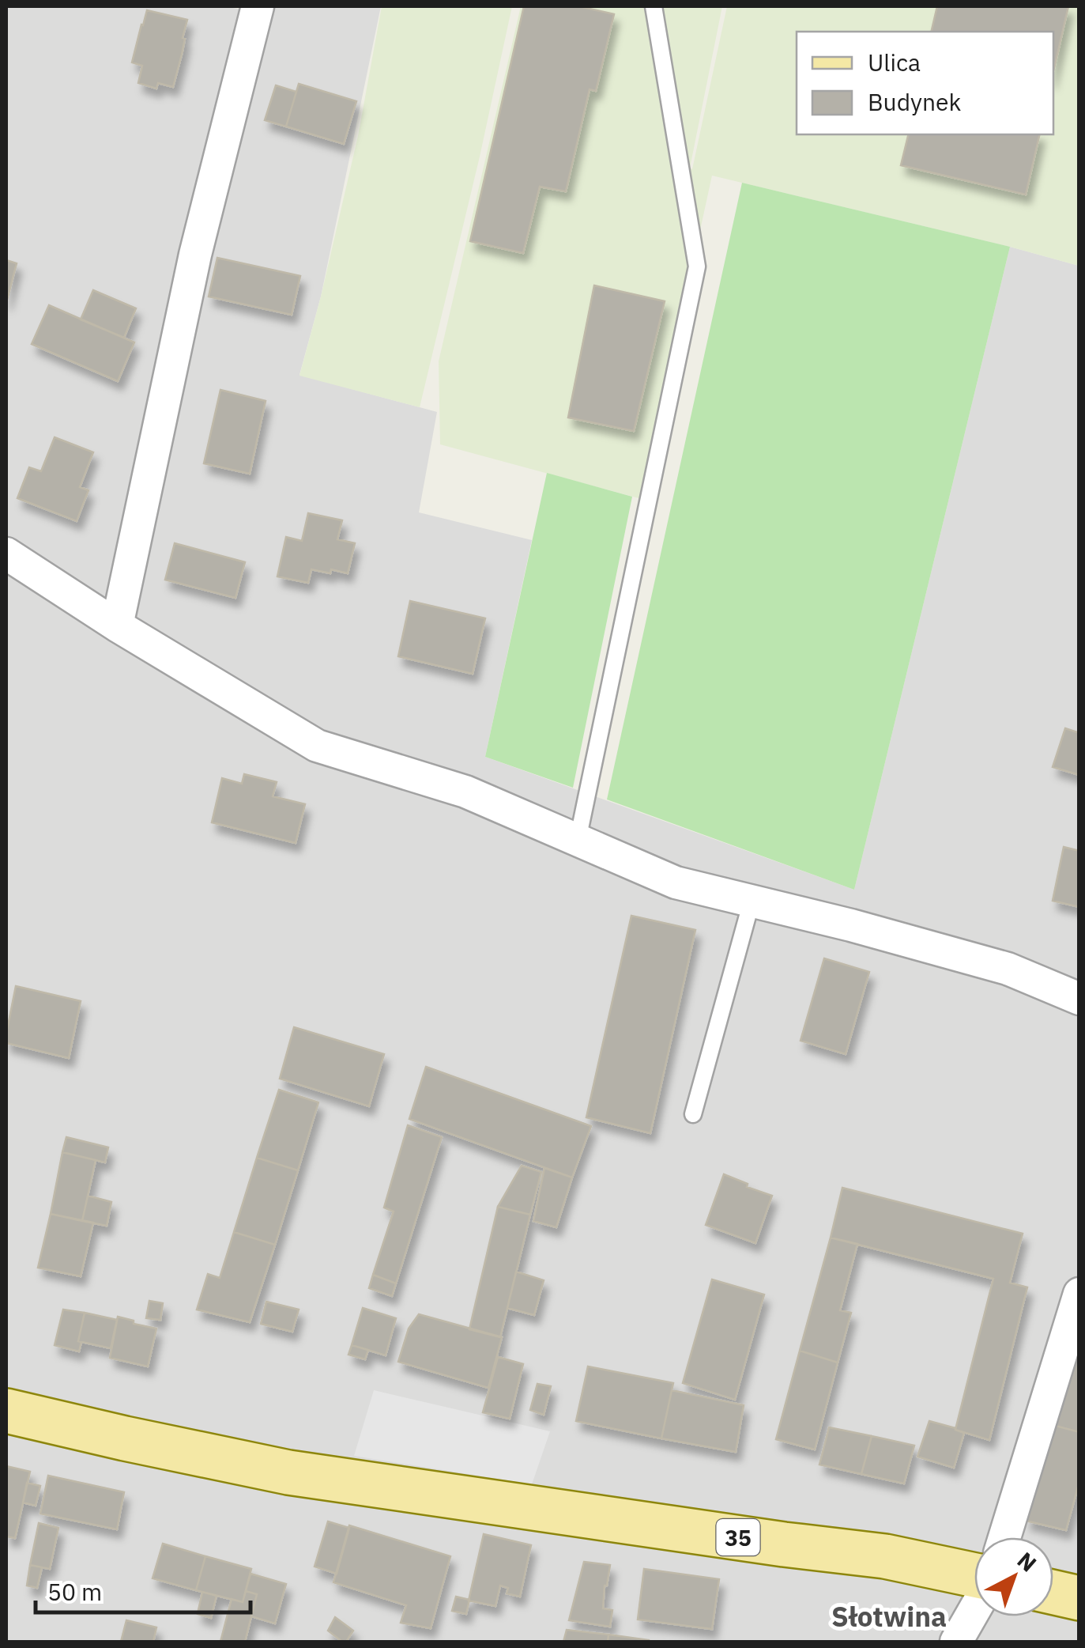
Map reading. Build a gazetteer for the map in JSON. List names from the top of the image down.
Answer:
{
  "streets": {
    "main road": ["35"]
  },
  "districts": ["Słotwina"],
  "legend": ["Ulica", "Budynek"],
  "scale_bar": "50 m",
  "north": "top right"
}
